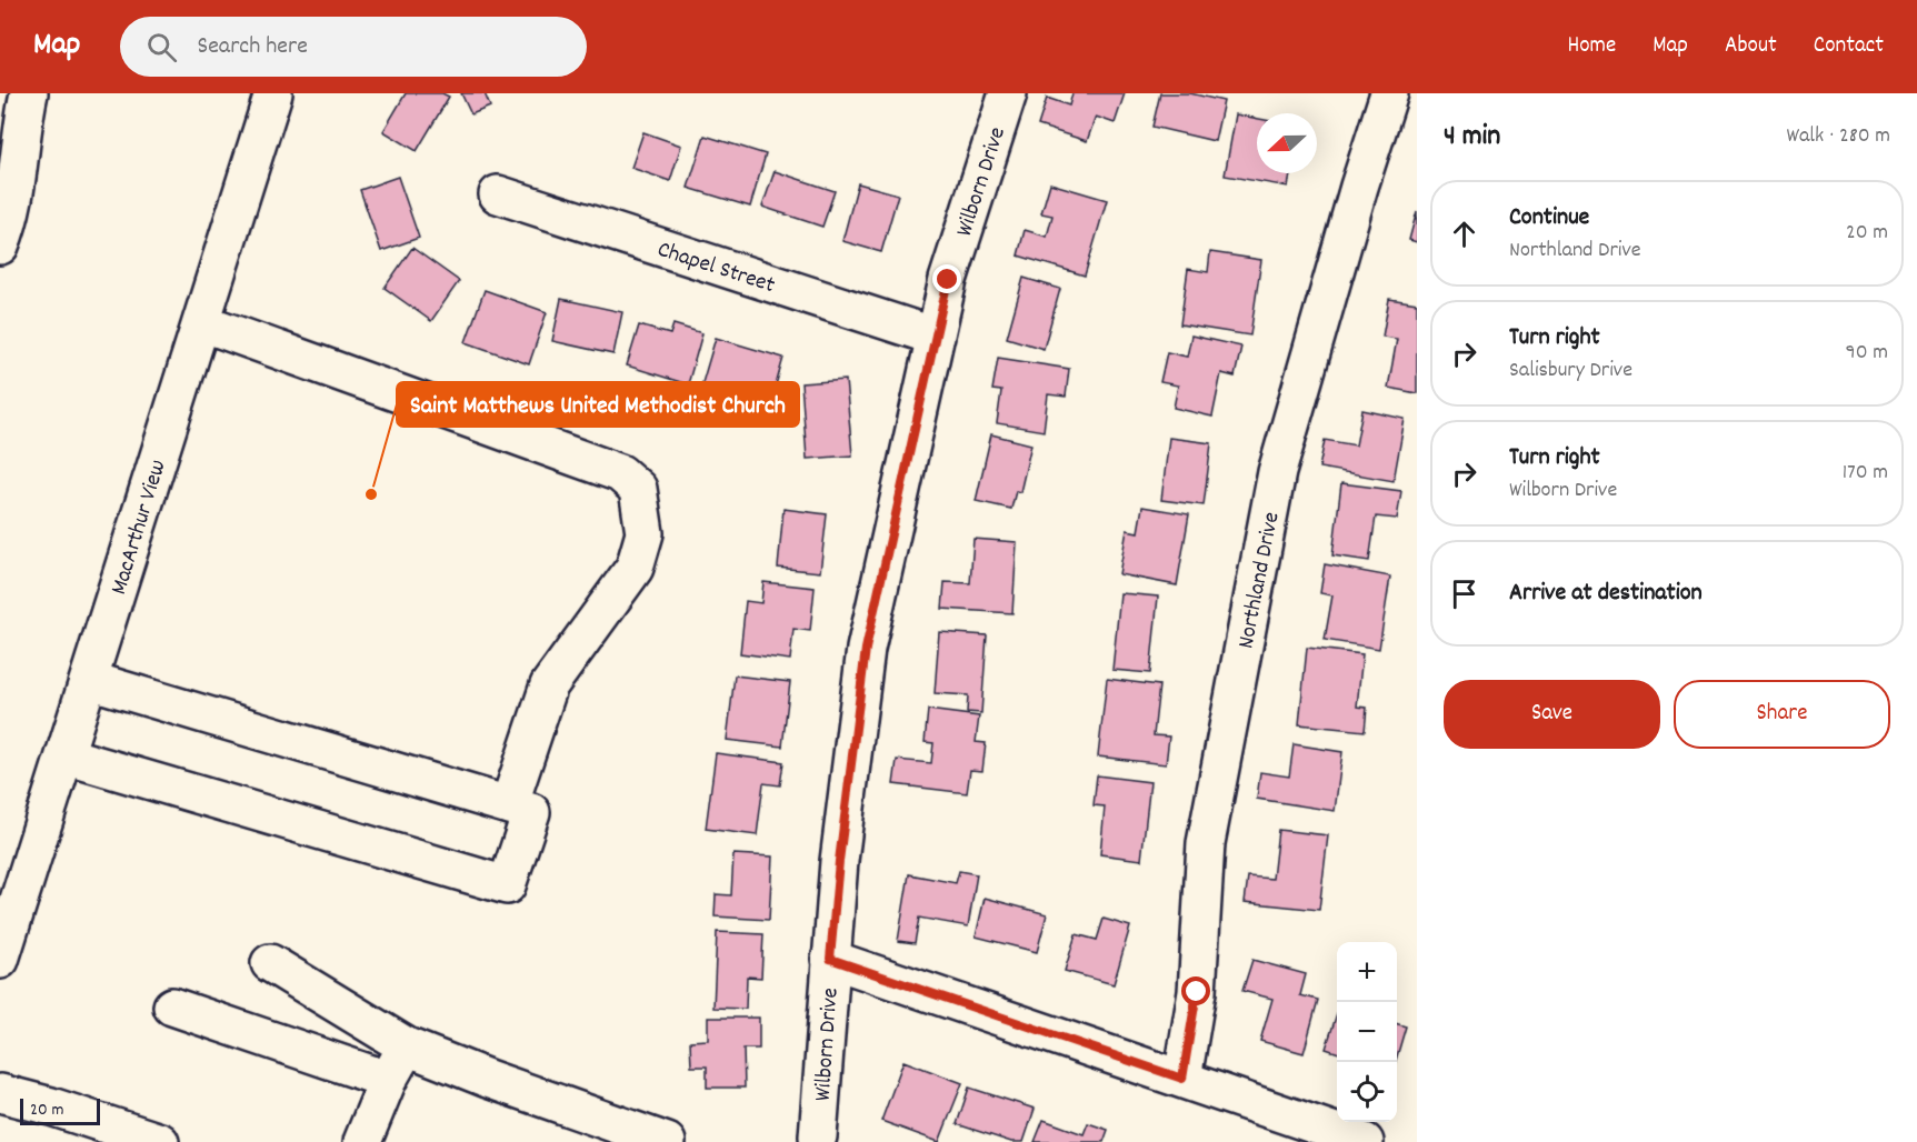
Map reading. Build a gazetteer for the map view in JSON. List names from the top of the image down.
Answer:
{
  "streets": {
    "street": [
      "Wilborn Drive",
      "Chapel Street",
      "MacArthur View",
      "Northland Drive"
    ]
  },
  "crossings": [
    ["Wilborn Drive", "Chapel Street"]
  ],
  "places": ["Saint Matthews United Methodist Church"],
  "scale_bar": "20 m",
  "north": "left",
  "page": {
    "header": "Map",
    "search": "Search here",
    "nav": [
      "Home",
      "Map",
      "About",
      "Contact"
    ],
    "heading": ["4 min", "Walk · 280 m"],
    "list": [
      ["Continue", "Northland Drive", "20 m"],
      ["Turn right", "Salisbury Drive", "90 m"],
      ["Turn right", "Wilborn Drive", "170 m"],
      "Arrive at destination"
    ],
    "buttons": ["Save", "Share"],
    "map_buttons": ["+", "−"],
    "scale": "20 m"
  }
}
